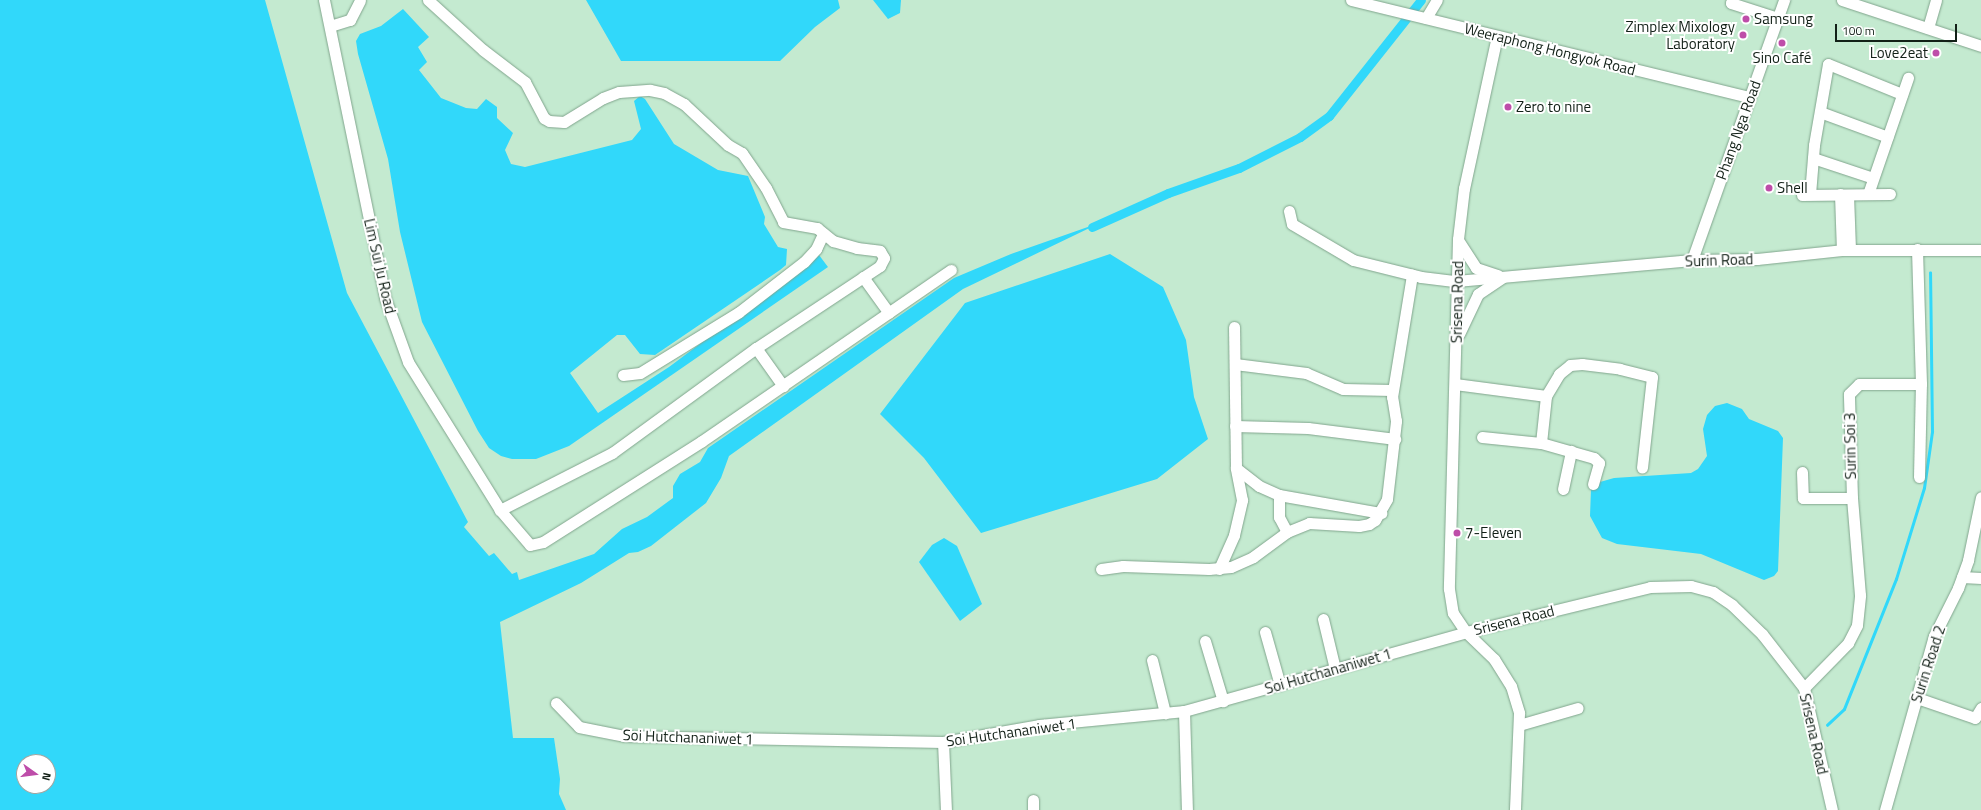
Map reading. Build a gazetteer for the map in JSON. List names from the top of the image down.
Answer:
{
  "streets": {
    "street": [
      "Weeraphong Hongyok Road",
      "Phang Nga Road",
      "Surin Road",
      "Lim Sui Ju Road",
      "Srisena Road",
      "Surin Soi 3",
      "Surin Road 2",
      "Soi Hutchananiwet 1"
    ]
  },
  "crossings": [
    ["Weeraphong Hongyok Road", "Phang Nga Road"],
    ["Weeraphong Hongyok Road", "Srisena Road"],
    ["Phang Nga Road", "Surin Road"],
    ["Surin Road", "Srisena Road"],
    ["Srisena Road", "Surin Soi 3"],
    ["Srisena Road", "Soi Hutchananiwet 1"]
  ],
  "places": [
    "Samsung",
    "Zimplex Mixology Laboratory",
    "Sino Café",
    "Love2eat",
    "Zero to nine",
    "Shell",
    "7-Eleven"
  ],
  "scale_bar": "100 m",
  "north": "right"
}
